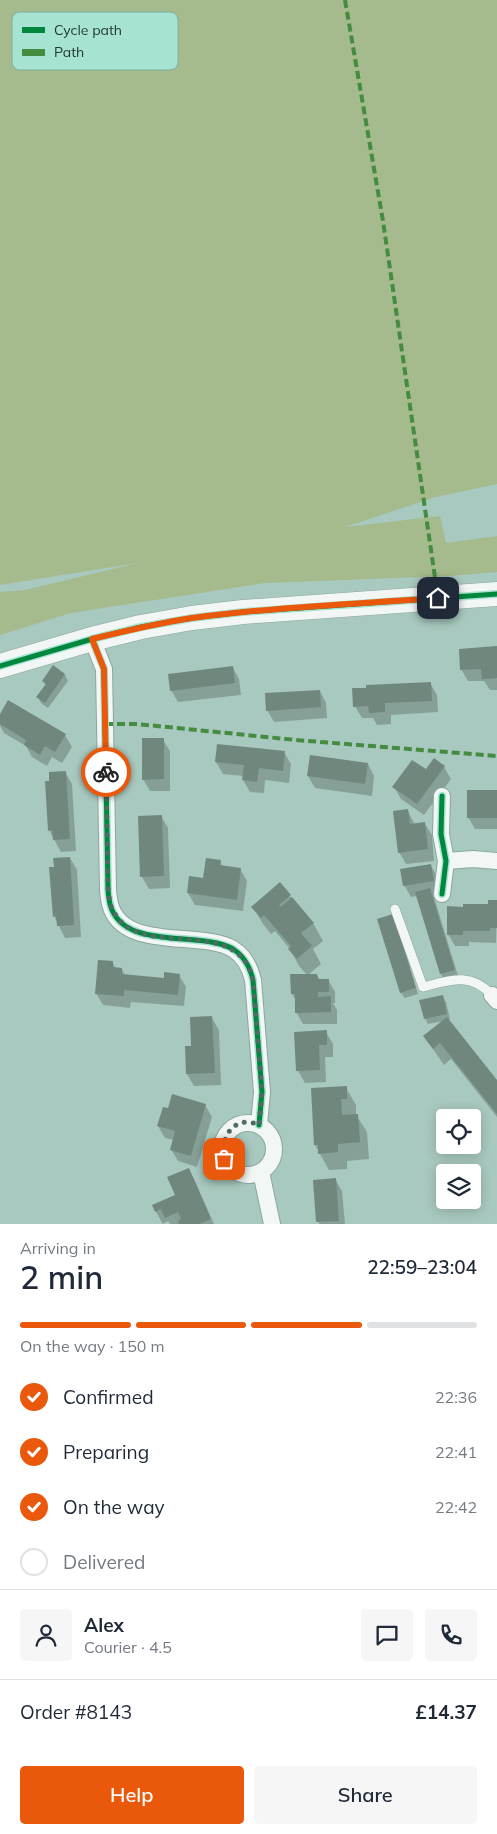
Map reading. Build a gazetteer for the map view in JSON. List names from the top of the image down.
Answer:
{
  "legend": ["Cycle path", "Path"],
  "page": {
    "heading": ["2 min", "Arriving in", "22:59–23:04"],
    "panel": [
      "Alex",
      "Courier · 4.5",
      "Order #8143",
      "£14.37"
    ],
    "bar": "On the way · 150 m",
    "list": [
      ["Confirmed", "22:36"],
      ["Preparing", "22:41"],
      ["On the way", "22:42"],
      "Delivered"
    ],
    "buttons": ["Help", "Share"]
  }
}
